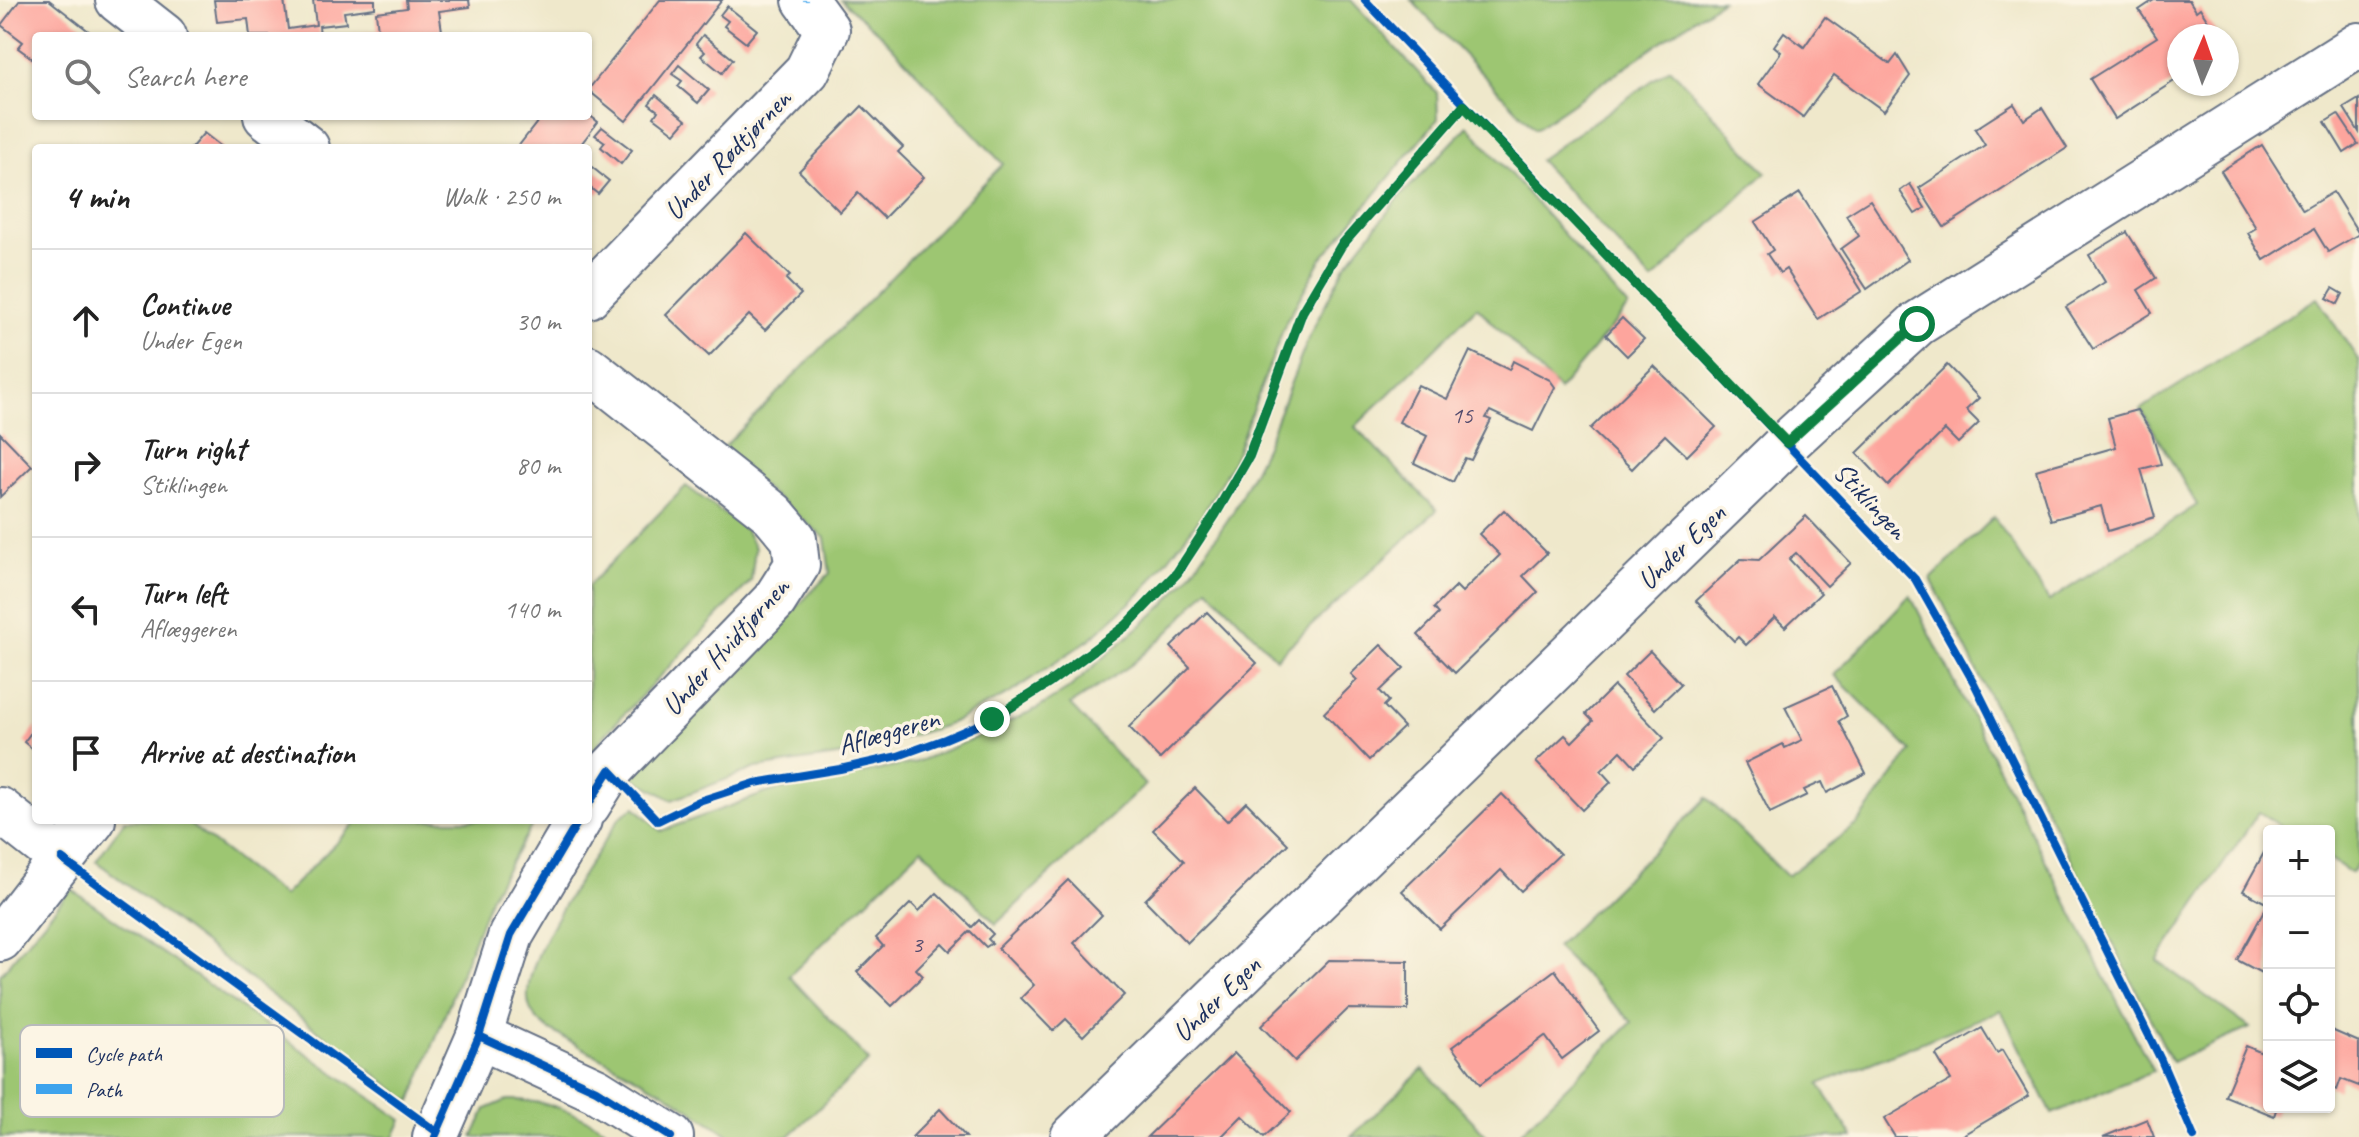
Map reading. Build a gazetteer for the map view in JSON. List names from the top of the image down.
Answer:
{
  "streets": {
    "street": ["Under Rødtjørnen", "Under Egen", "Under Hvidtjørnen"],
    "cycle path": ["Stiklingen", "Aflæggeren"]
  },
  "house_numbers": ["15", "3"],
  "legend": ["Cycle path", "Path"],
  "north": "top",
  "page": {
    "search": "Search here",
    "heading": ["4 min", "Walk · 250 m"],
    "list": [
      ["Continue", "Under Egen", "30 m"],
      ["Turn right", "Stiklingen", "80 m"],
      ["Turn left", "Aflæggeren", "140 m"],
      "Arrive at destination"
    ],
    "map_buttons": ["+", "−"]
  }
}
